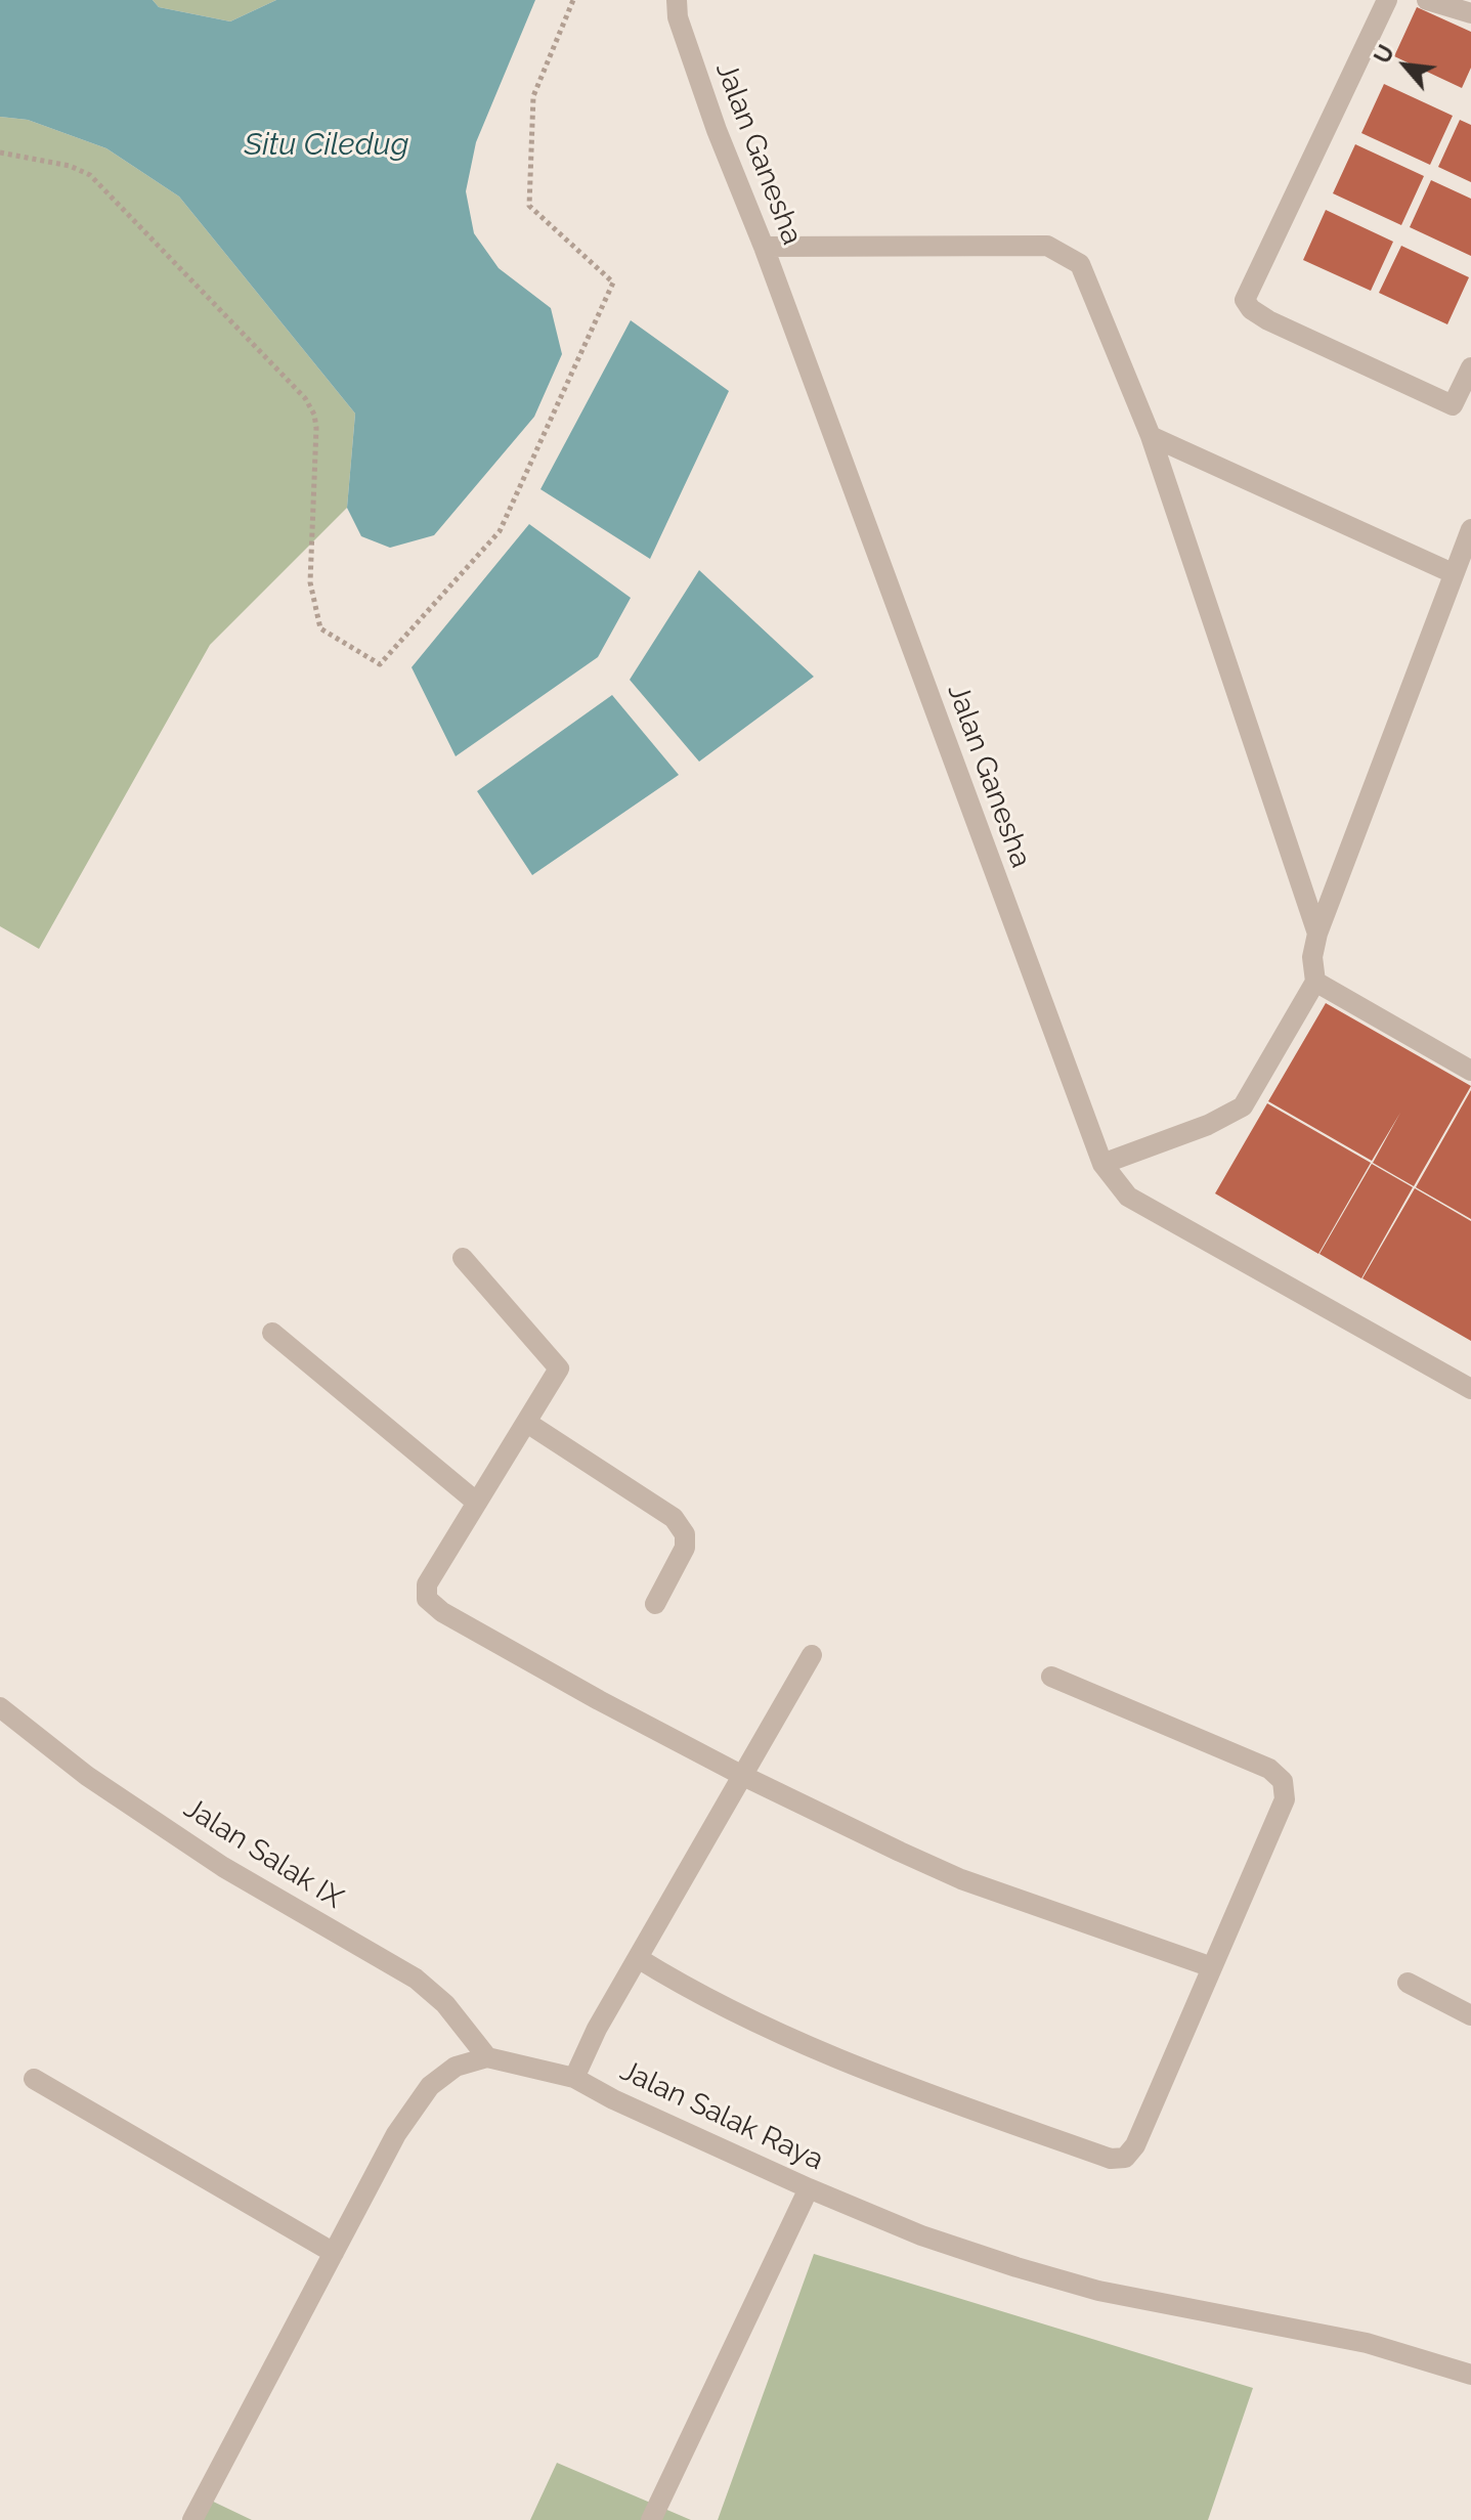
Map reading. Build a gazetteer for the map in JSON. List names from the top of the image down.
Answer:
{
  "streets": {
    "street": ["Jalan Ganesha", "Jalan Salak IX", "Jalan Salak Raya"]
  },
  "crossings": [
    ["Jalan Salak IX", "Jalan Salak Raya"]
  ],
  "water": ["Situ Ciledug"],
  "north": "top left"
}
